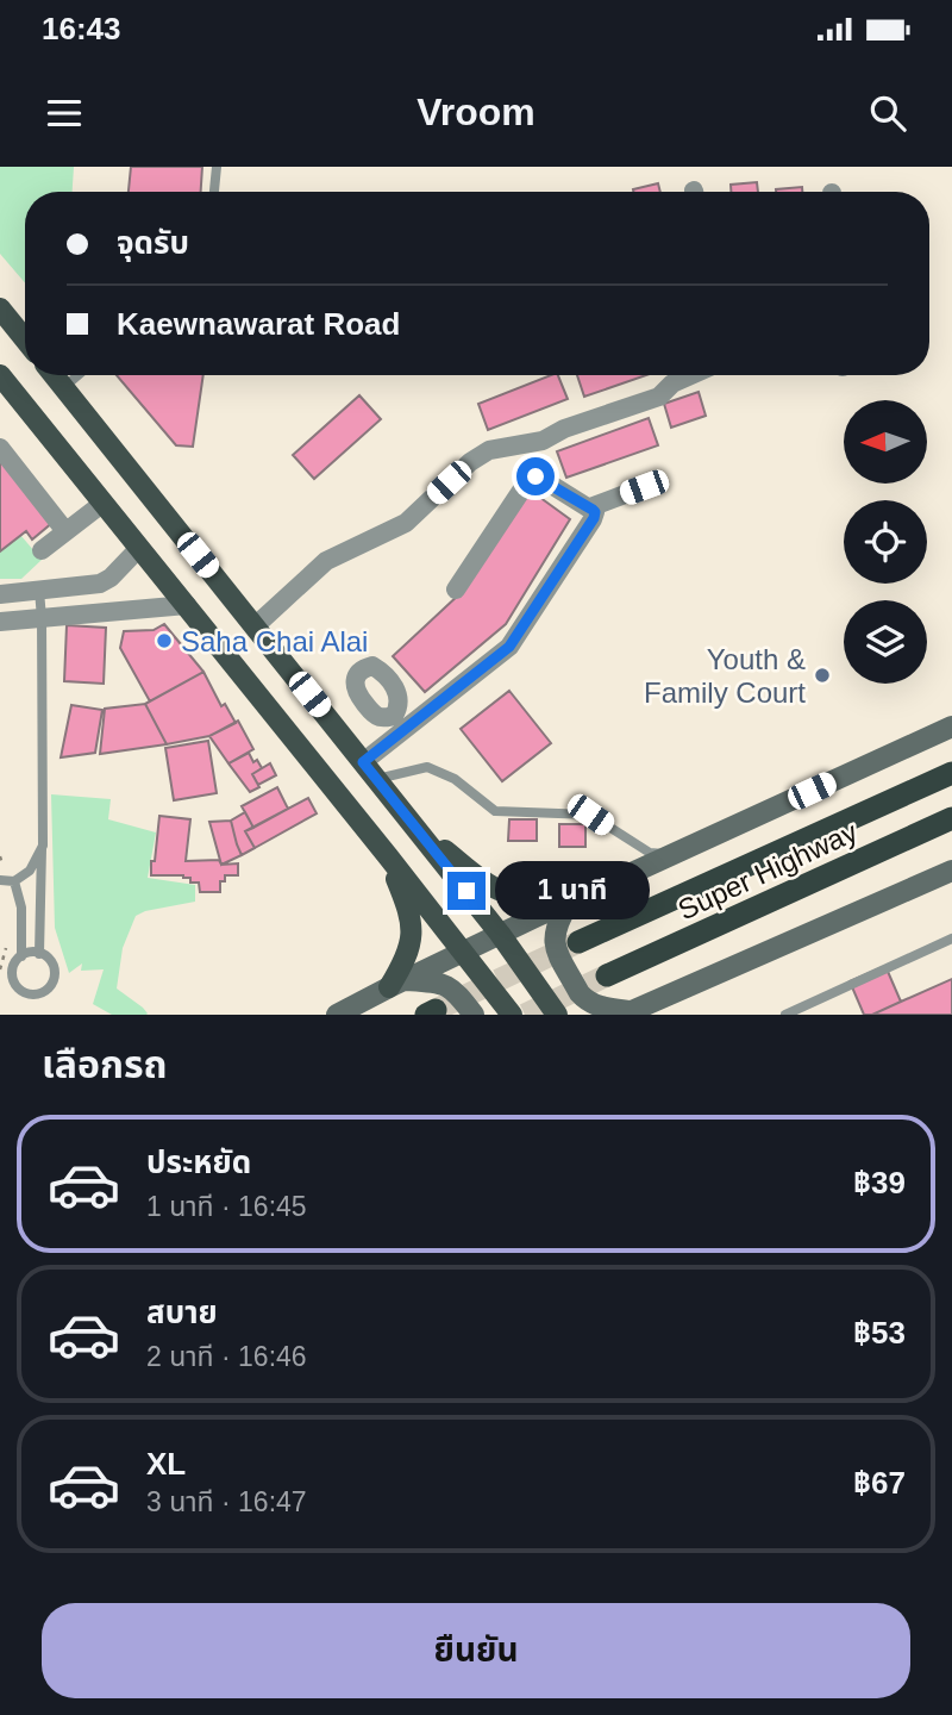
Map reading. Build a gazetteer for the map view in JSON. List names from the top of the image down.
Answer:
{
  "streets": {
    "highway": ["Super Highway"]
  },
  "places": ["Saha Chai Alai", "Youth & Family Court"],
  "north": "left",
  "page": {
    "status": "16:43",
    "header": "Vroom",
    "banner": ["จุดรับ", "Kaewnawarat Road"],
    "bubble": "1 นาที",
    "heading": "เลือกรถ",
    "list": [
      {
        "name": "ประหยัด",
        "note": "1 นาที · 16:45",
        "value": "฿39"
      },
      {
        "name": "สบาย",
        "note": "2 นาที · 16:46",
        "value": "฿53"
      },
      {
        "name": "XL",
        "note": "3 นาที · 16:47",
        "value": "฿67"
      }
    ],
    "buttons": "ยืนยัน"
  }
}
